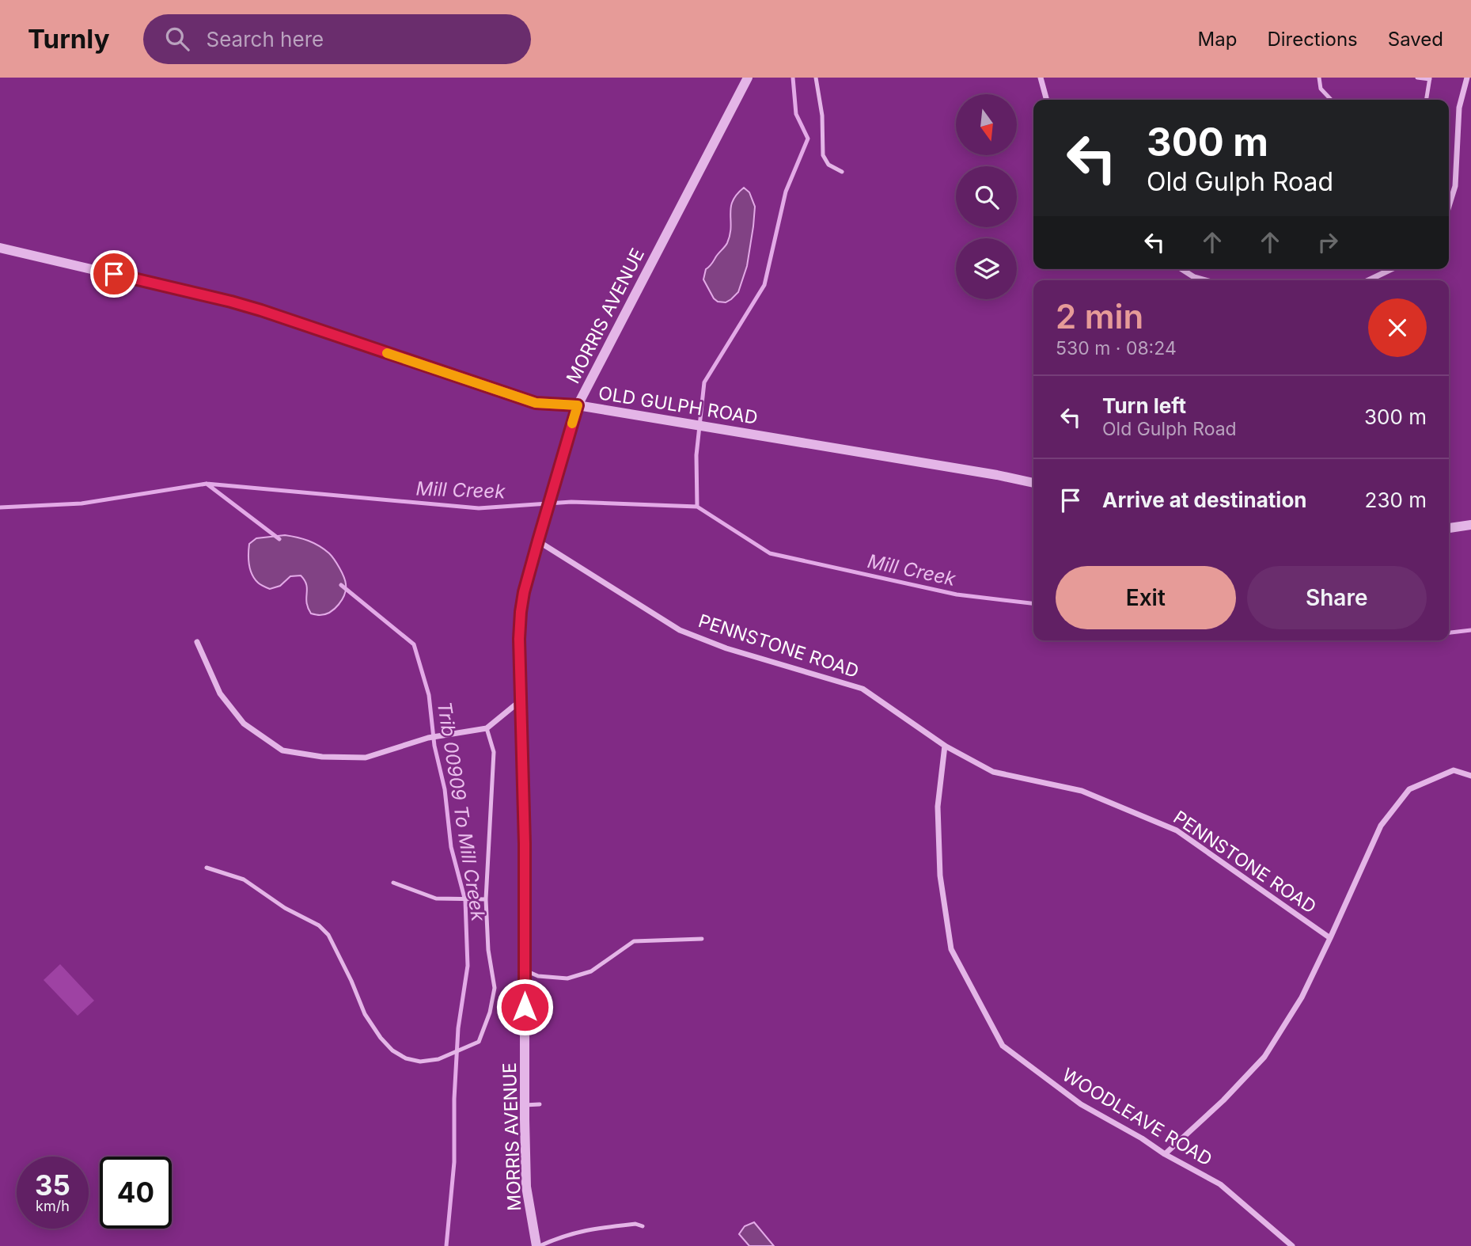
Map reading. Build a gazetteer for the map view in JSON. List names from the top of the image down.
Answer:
{
  "streets": {
    "street": [
      "MORRIS AVENUE",
      "OLD GULPH ROAD",
      "PENNSTONE ROAD",
      "WOODLEAVE ROAD"
    ]
  },
  "crossings": [
    ["MORRIS AVENUE", "OLD GULPH ROAD"],
    ["MORRIS AVENUE", "PENNSTONE ROAD"],
    ["PENNSTONE ROAD", "WOODLEAVE ROAD"]
  ],
  "water": ["Mill Creek", "Trib 00909 To Mill Creek"],
  "north": "bottom",
  "page": {
    "header": "Turnly",
    "search": "Search here",
    "nav": ["Map", "Directions", "Saved"],
    "turn": ["300 m", "Old Gulph Road"],
    "heading": ["2 min", "530 m · 08:24"],
    "list": [
      {
        "name": "Turn left",
        "note": "Old Gulph Road",
        "value": "300 m"
      },
      {
        "name": "Arrive at destination",
        "value": "230 m"
      }
    ],
    "buttons": ["Exit", "Share"],
    "speed": "35 km/h",
    "limit": "40"
  }
}
